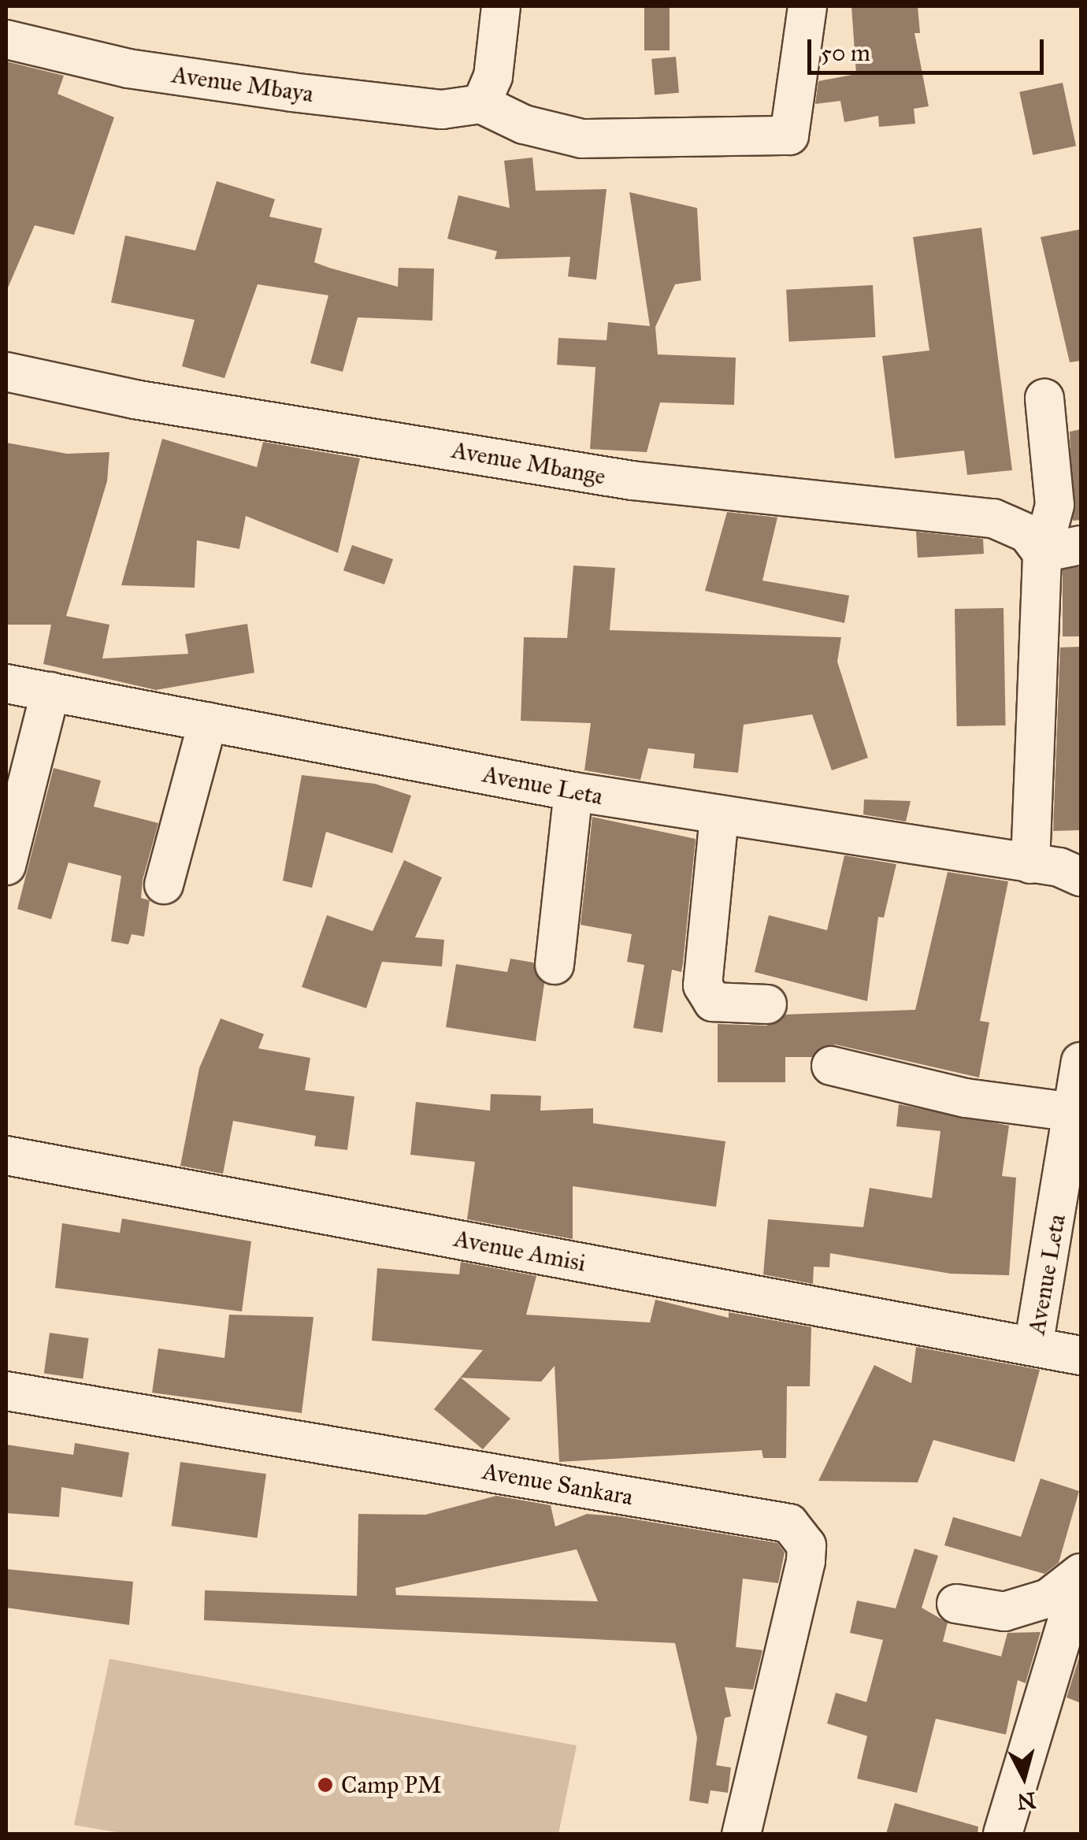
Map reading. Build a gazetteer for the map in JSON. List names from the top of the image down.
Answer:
{
  "streets": {
    "street": [
      "Avenue Mbaya",
      "Avenue Mbange",
      "Avenue Leta",
      "Avenue Amisi",
      "Avenue Sankara"
    ]
  },
  "crossings": [
    ["Avenue Leta", "Avenue Amisi"]
  ],
  "places": ["Camp PM"],
  "scale_bar": "50 m",
  "north": "bottom"
}
